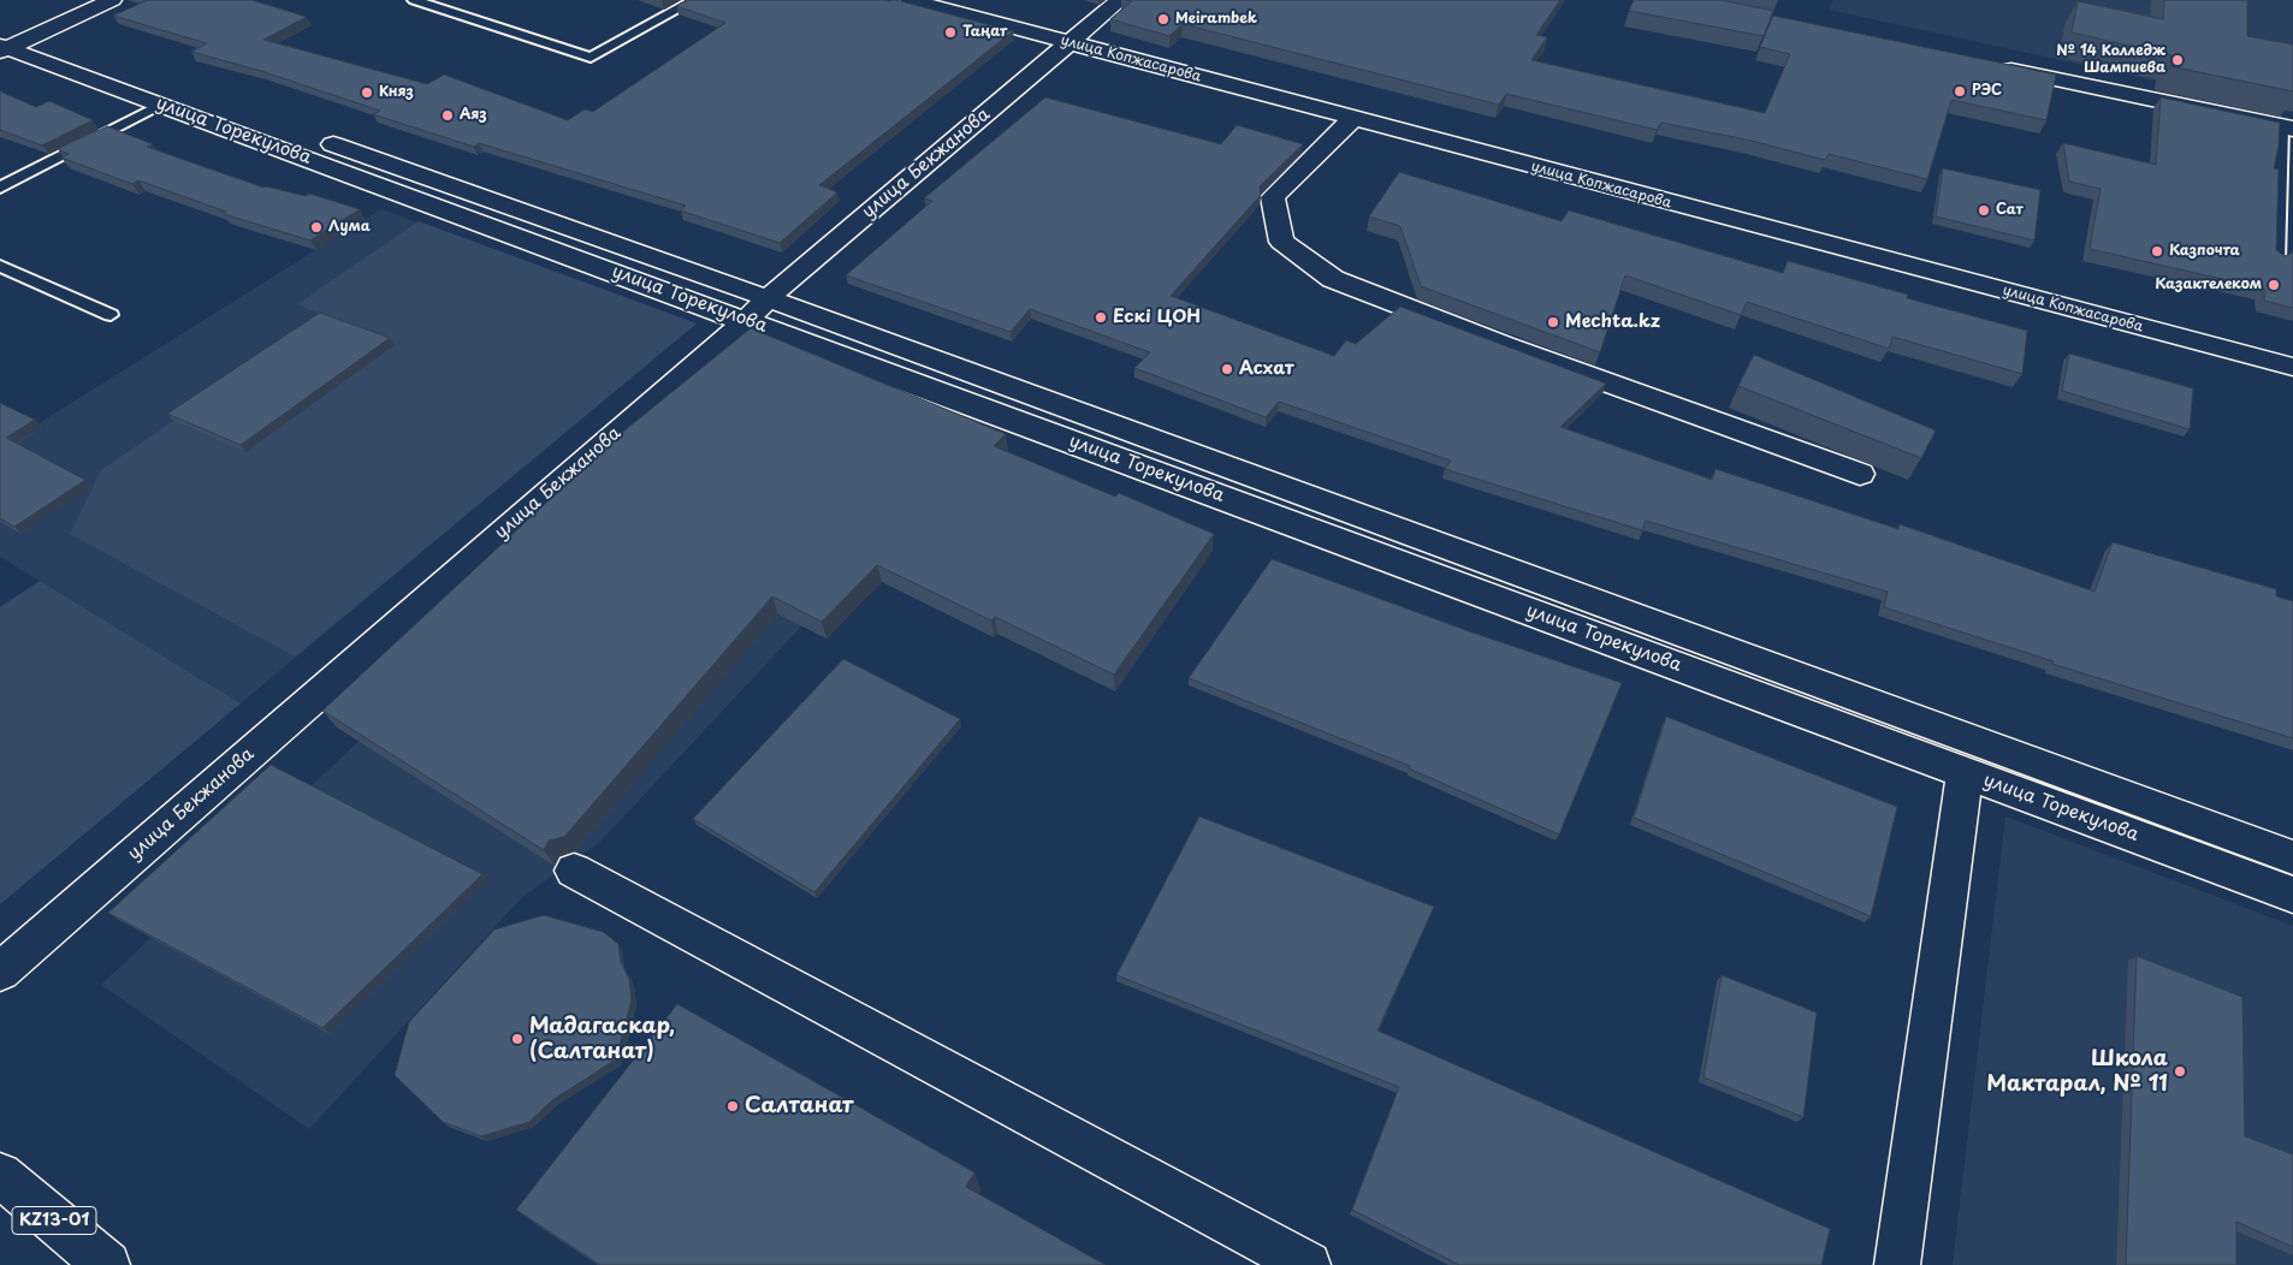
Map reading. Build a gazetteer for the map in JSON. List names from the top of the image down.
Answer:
{
  "streets": {
    "street": [
      "улица Копжасарова",
      "улица Торекулова",
      "улица Бекжанова",
      "KZ13-01"
    ]
  },
  "crossings": [
    ["улица Копжасарова", "улица Бекжанова"],
    ["улица Торекулова", "улица Бекжанова"]
  ],
  "places": [
    "Meirambek",
    "Таңат",
    "№ 14 Колледж Шампиева",
    "РЭС",
    "Княз",
    "Аяз",
    "Сат",
    "Лума",
    "Казпочта",
    "Казактелеком",
    "Ескі ЦОН",
    "Mechta.kz",
    "Асхат",
    "Мадагаскар, (Салтанат)",
    "Школа Мактарал, № 11",
    "Салтанат"
  ]
}
